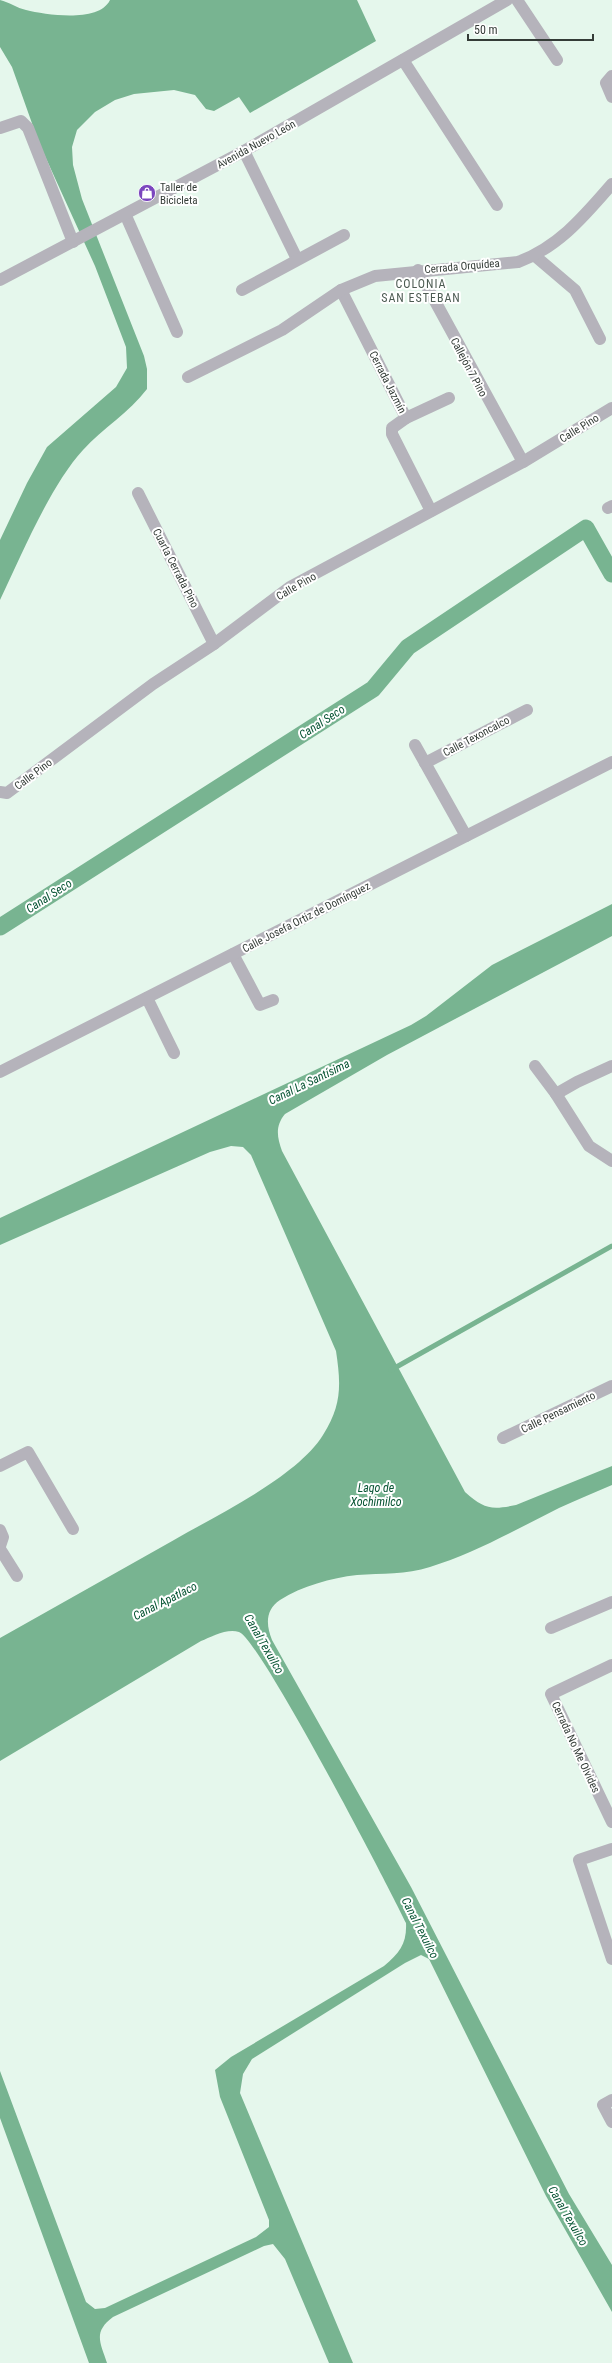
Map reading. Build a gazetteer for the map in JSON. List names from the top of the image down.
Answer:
{
  "streets": {
    "street": [
      "Avenida Nuevo León",
      "Cerrada Orquídea",
      "Callejón 7 Pino",
      "Cerrada Jazmín",
      "Calle Pino",
      "Cuarta Cerrada Pino",
      "Calle Texoncalco",
      "Calle Josefa Ortiz de Domínguez",
      "Calle Pensamiento",
      "Cerrada No Me Olvides"
    ]
  },
  "crossings": [
    ["Cerrada Orquídea", "Callejón 7 Pino"],
    ["Cerrada Orquídea", "Cerrada Jazmín"],
    ["Callejón 7 Pino", "Calle Pino"],
    ["Cerrada Jazmín", "Calle Pino"],
    ["Calle Pino", "Cuarta Cerrada Pino"]
  ],
  "districts": ["COLONIA SAN ESTEBAN"],
  "water": [
    "Canal Seco",
    "Canal La Santísima",
    "Lago de Xochimilco",
    "Canal Apatlaco",
    "Canal Texuilco"
  ],
  "places": {
    "shop": ["Taller de Bicicleta"]
  },
  "scale_bar": "50 m"
}
